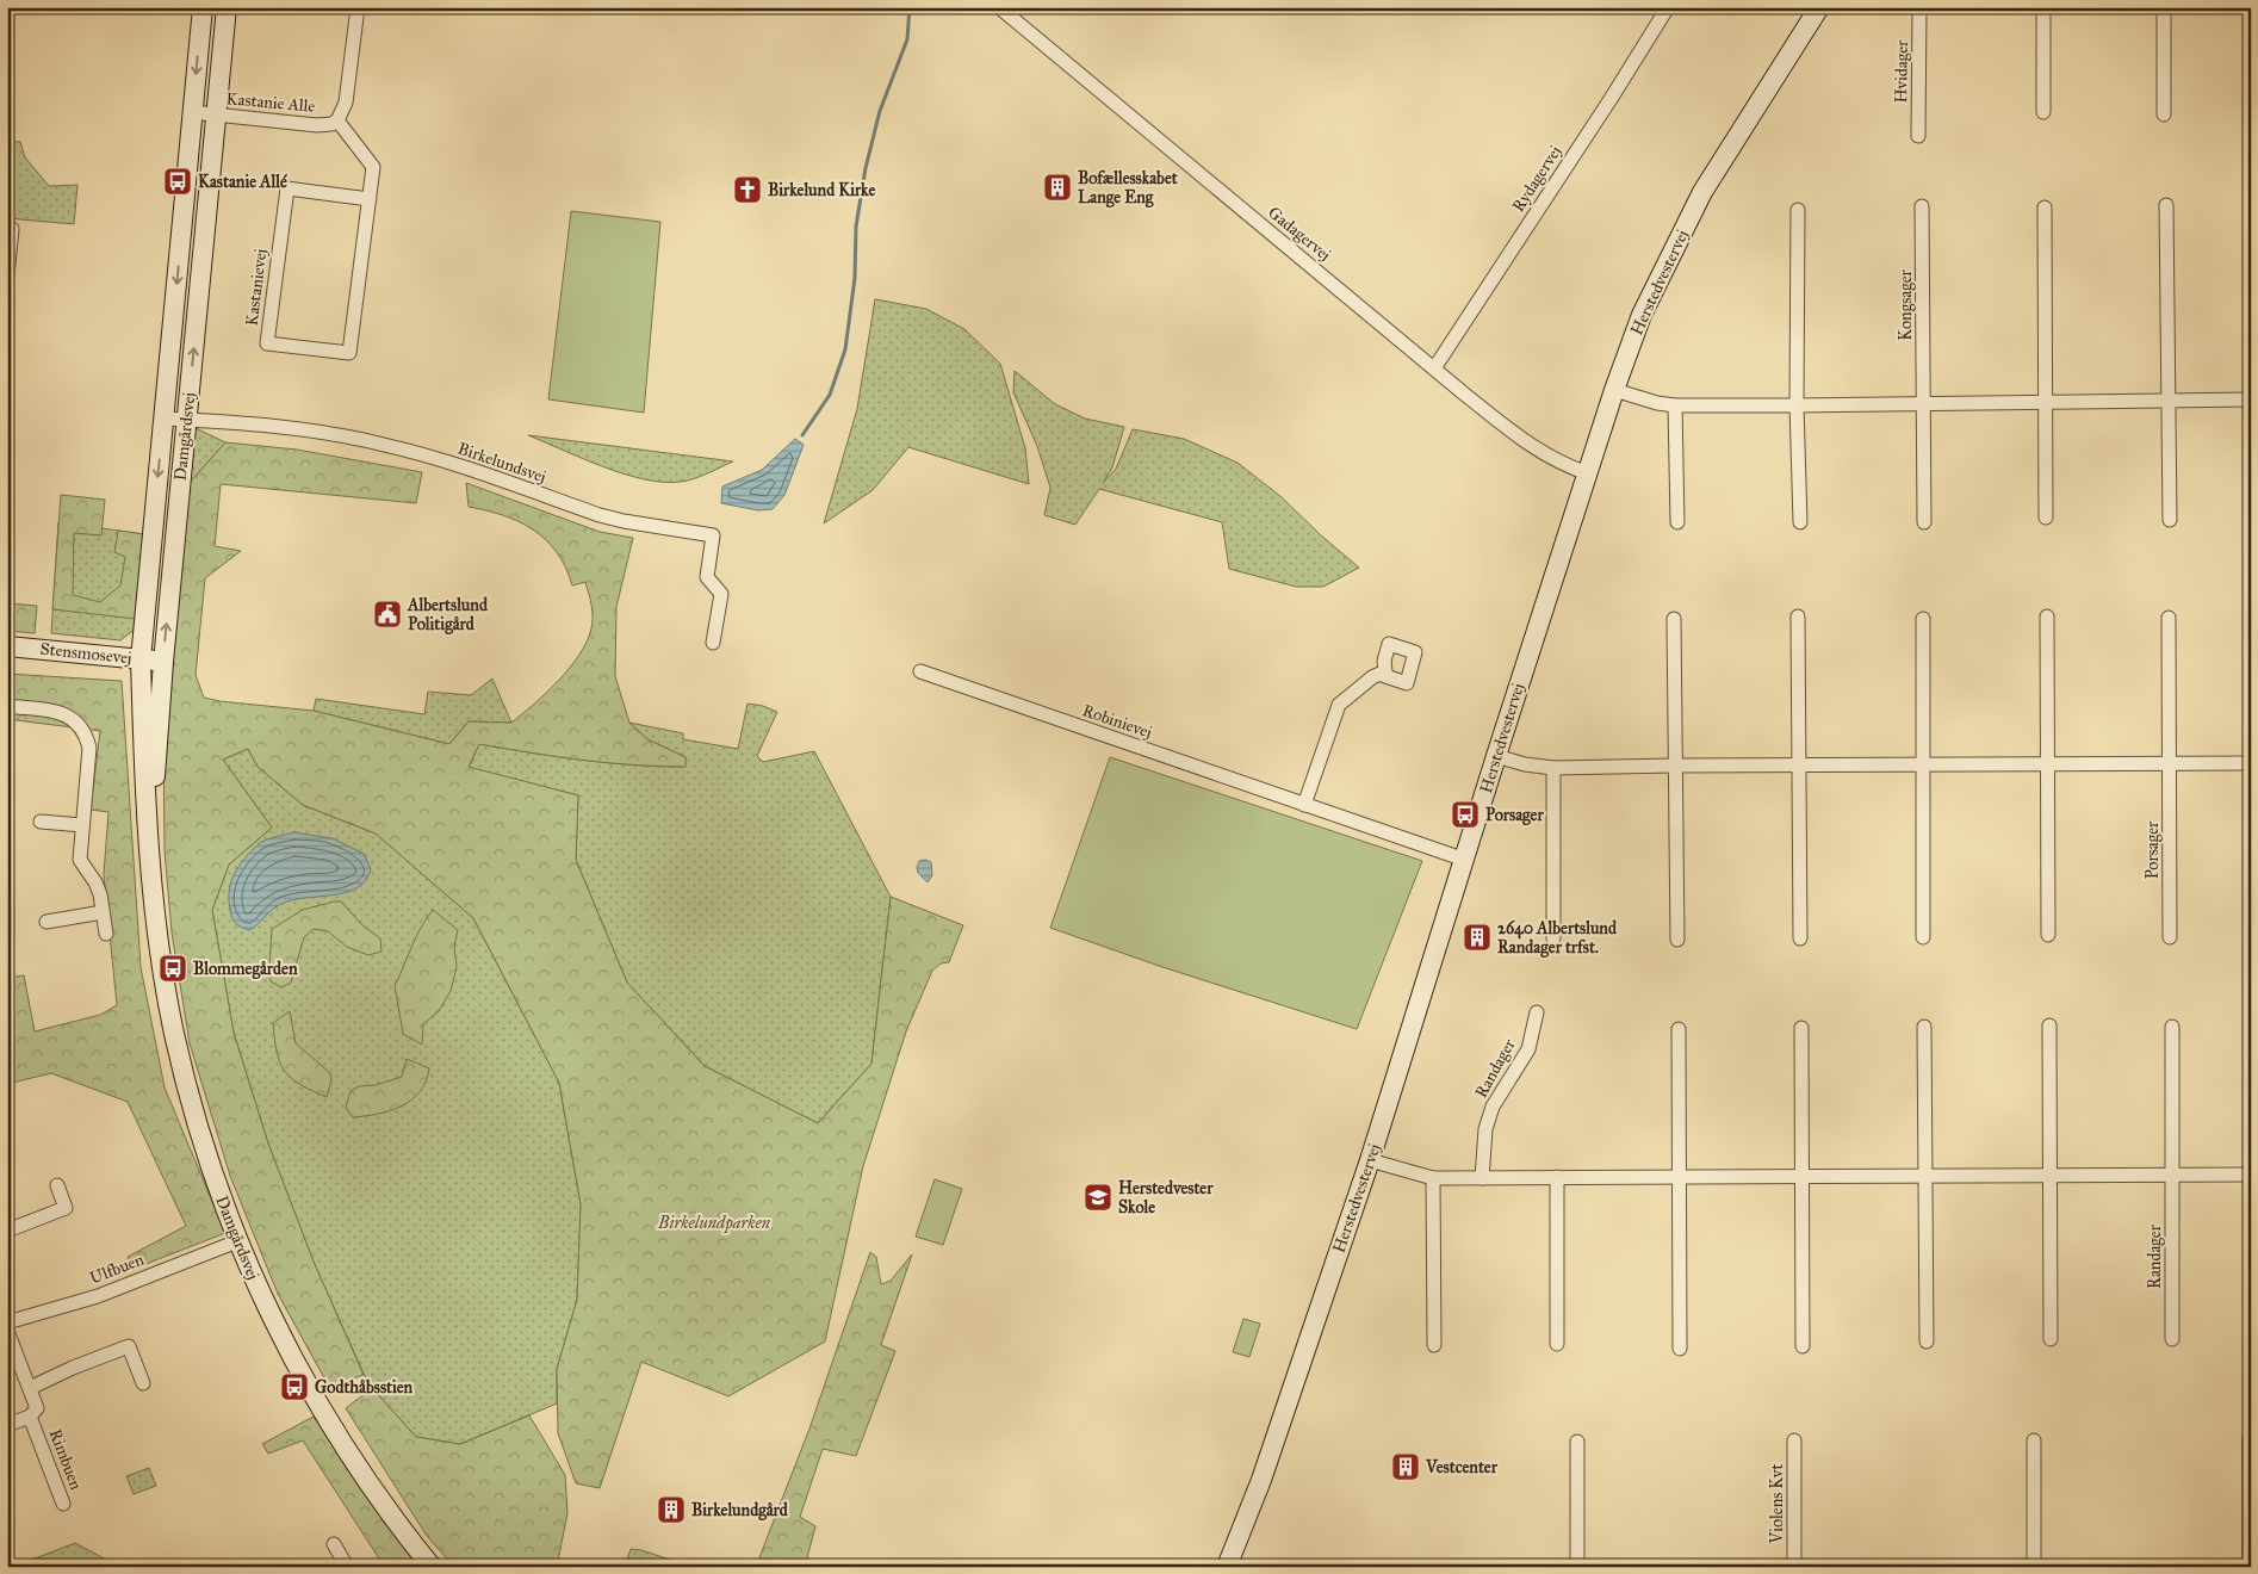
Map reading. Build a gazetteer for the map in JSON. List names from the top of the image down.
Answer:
{
  "streets": {
    "street": [
      "Hvidager",
      "Kastanie Alle",
      "Rydagervej",
      "Gadagervej",
      "Herstedvestervej",
      "Kastanievej",
      "Kongsager",
      "Damgårdsvej",
      "Birkelundsvej",
      "Stensmosevej",
      "Robinievej",
      "Porsager",
      "Randager",
      "Ulfbuen",
      "Rimbuen",
      "Violens Kvt"
    ]
  },
  "crossings": [
    ["Kastanie Alle", "Kastanievej"],
    ["Kastanie Alle", "Damgårdsvej"],
    ["Rydagervej", "Gadagervej"],
    ["Gadagervej", "Herstedvestervej"],
    ["Herstedvestervej", "Robinievej"],
    ["Damgårdsvej", "Birkelundsvej"],
    ["Damgårdsvej", "Stensmosevej"],
    ["Damgårdsvej", "Ulfbuen"]
  ],
  "parks": ["Birkelundparken"],
  "places": {
    "bus stop": [
      "Kastanie Allé",
      "Porsager",
      "Blommegården",
      "Godthåbsstien"
    ],
    "building": [
      "Bofællesskabet Lange Eng",
      "2640 Albertslund Randager trfst.",
      "Vestcenter",
      "Birkelundgård"
    ],
    "church": ["Birkelund Kirke"],
    "public building": ["Albertslund Politigård"],
    "school or university": ["Herstedvester Skole"]
  }
}
